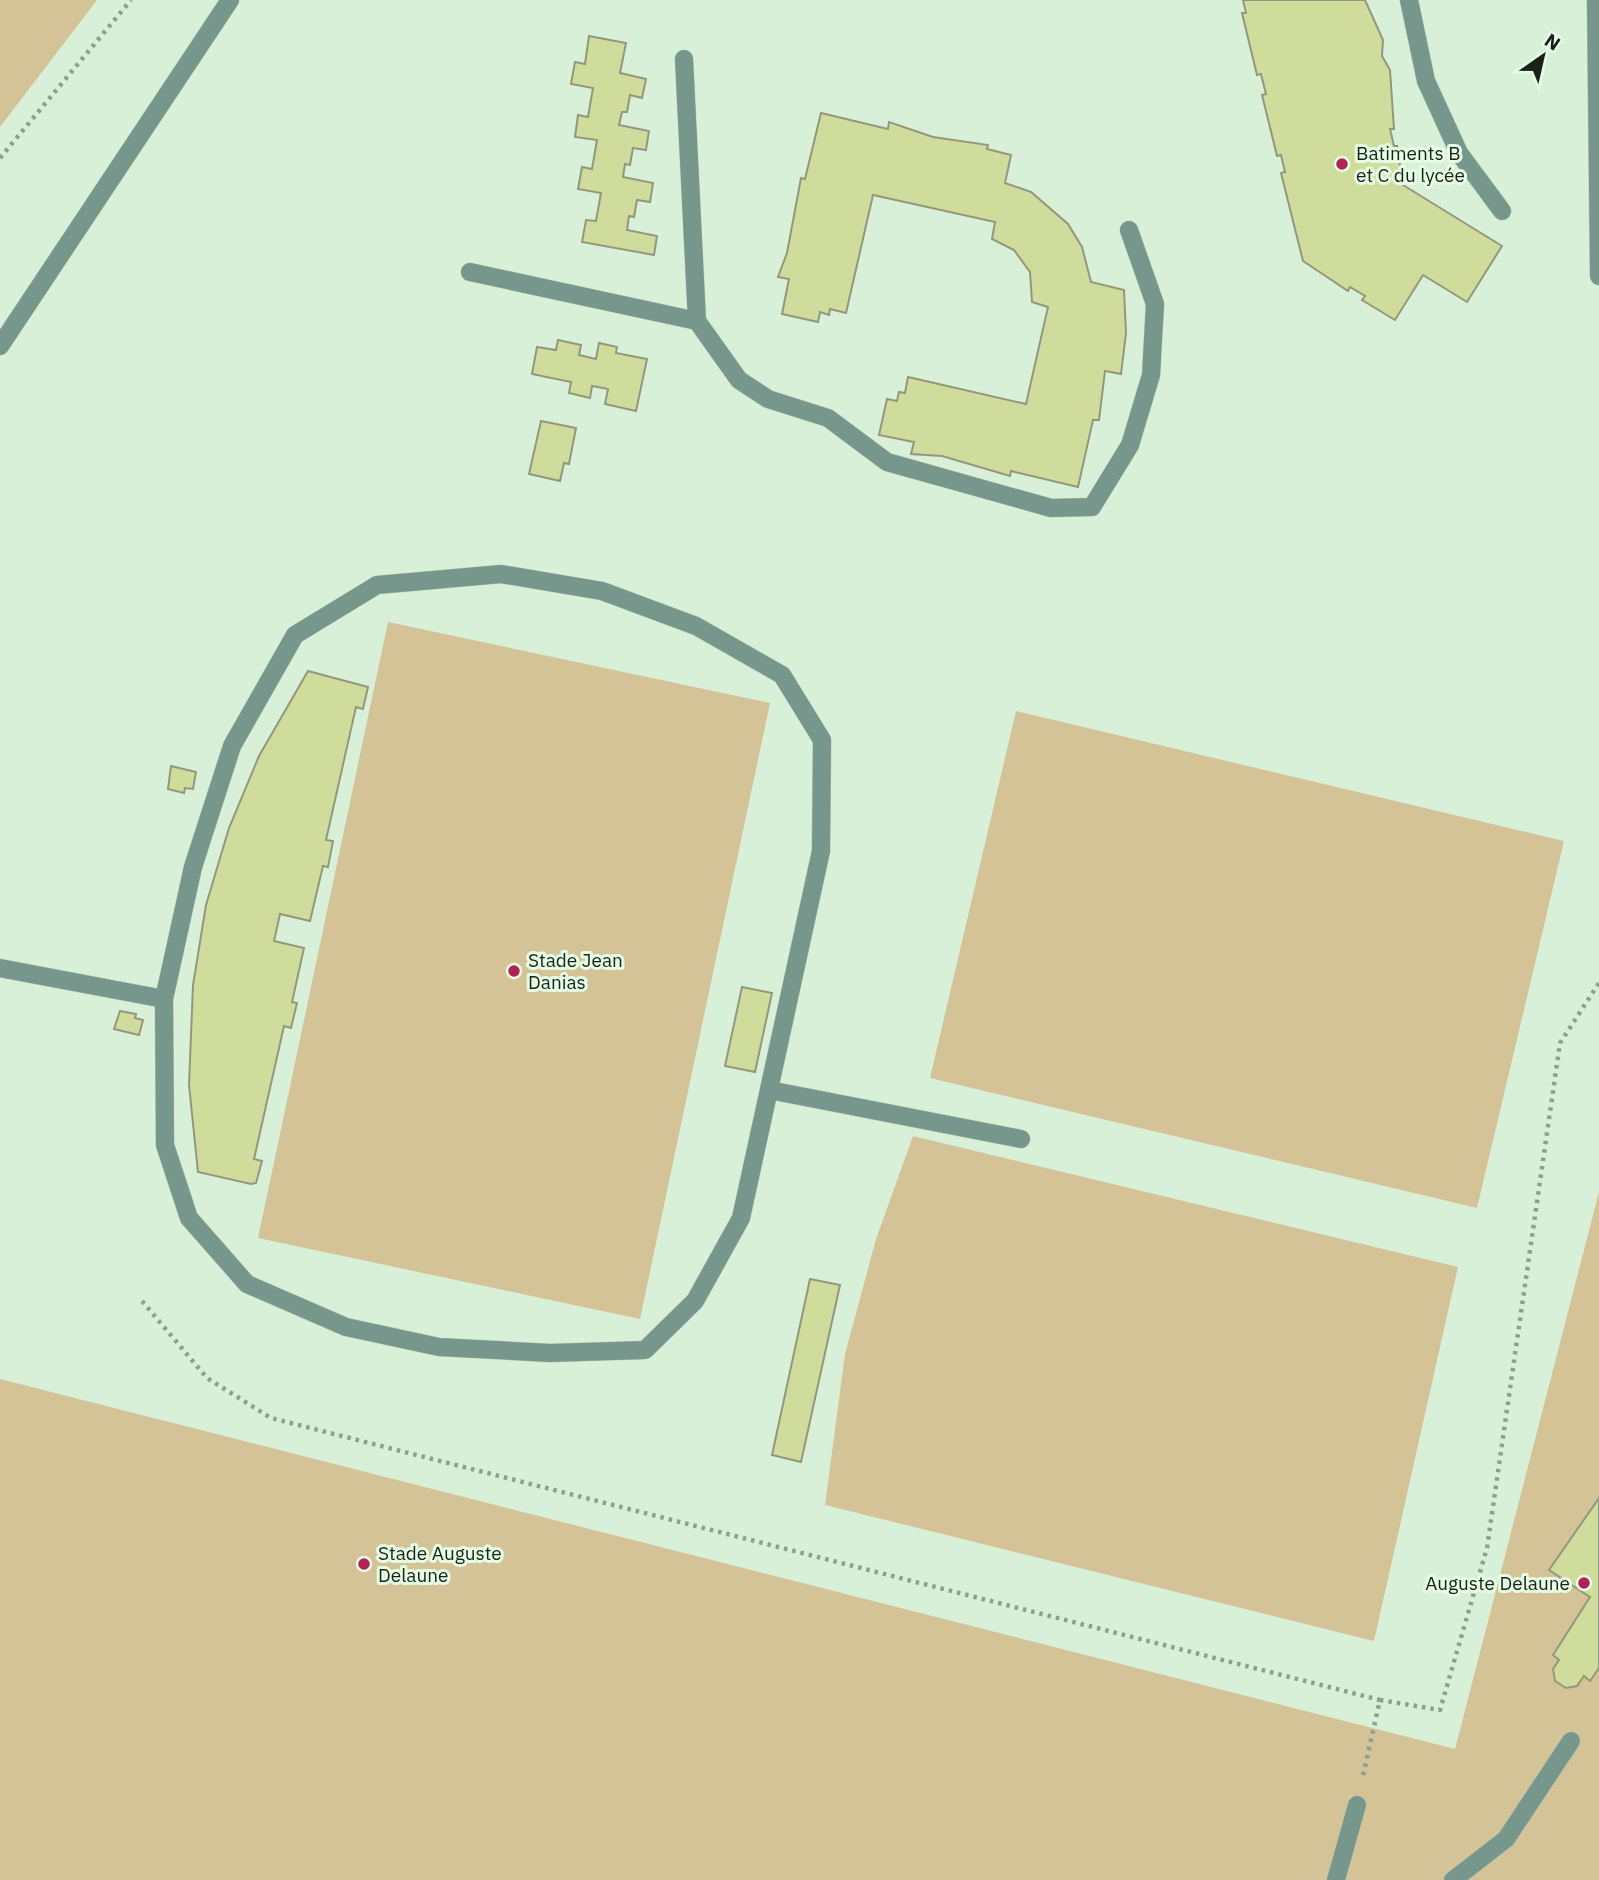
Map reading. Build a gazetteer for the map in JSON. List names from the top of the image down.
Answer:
{
  "places": [
    "Batiments B et C du lycée",
    "Stade Jean Danias",
    "Stade Auguste Delaune",
    "Auguste Delaune"
  ],
  "north": "top right"
}
